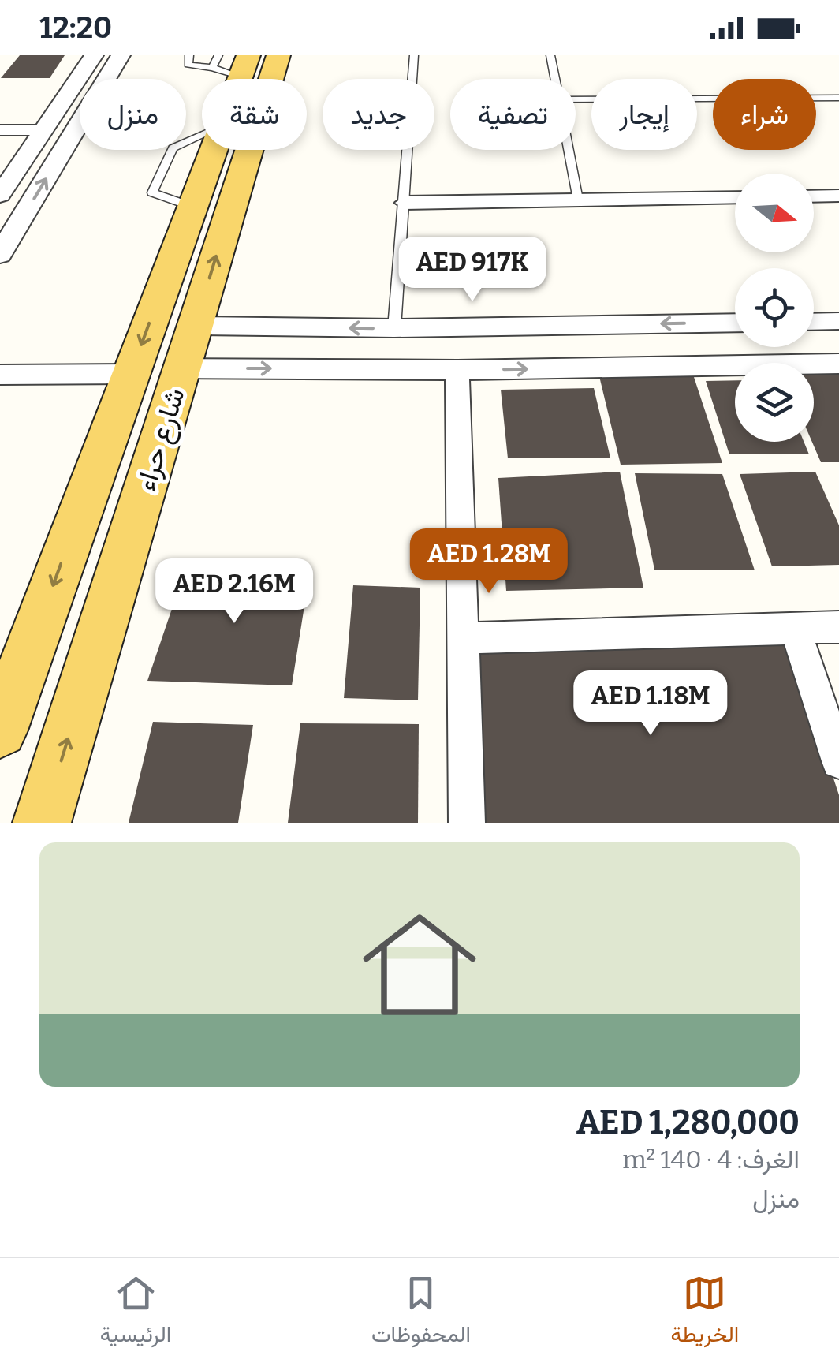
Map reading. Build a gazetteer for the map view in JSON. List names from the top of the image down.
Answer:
{
  "streets": {
    "main road": ["شارع حراء"]
  },
  "north": "right",
  "page": {
    "status": "12:20",
    "chip": [
      "شراء",
      "إيجار",
      "تصفية",
      "جديد",
      "شقة",
      "منزل"
    ],
    "price": [
      "AED 917K",
      "AED 1.28M",
      "AED 2.16M",
      "AED 1.18M"
    ],
    "list": [
      {
        "name": "AED 1,280,000",
        "note": "الغرف: 4 · 140 m² · منزل"
      }
    ],
    "tabs": ["الخريطة", "المحفوظات", "الرئيسية"]
  }
}
